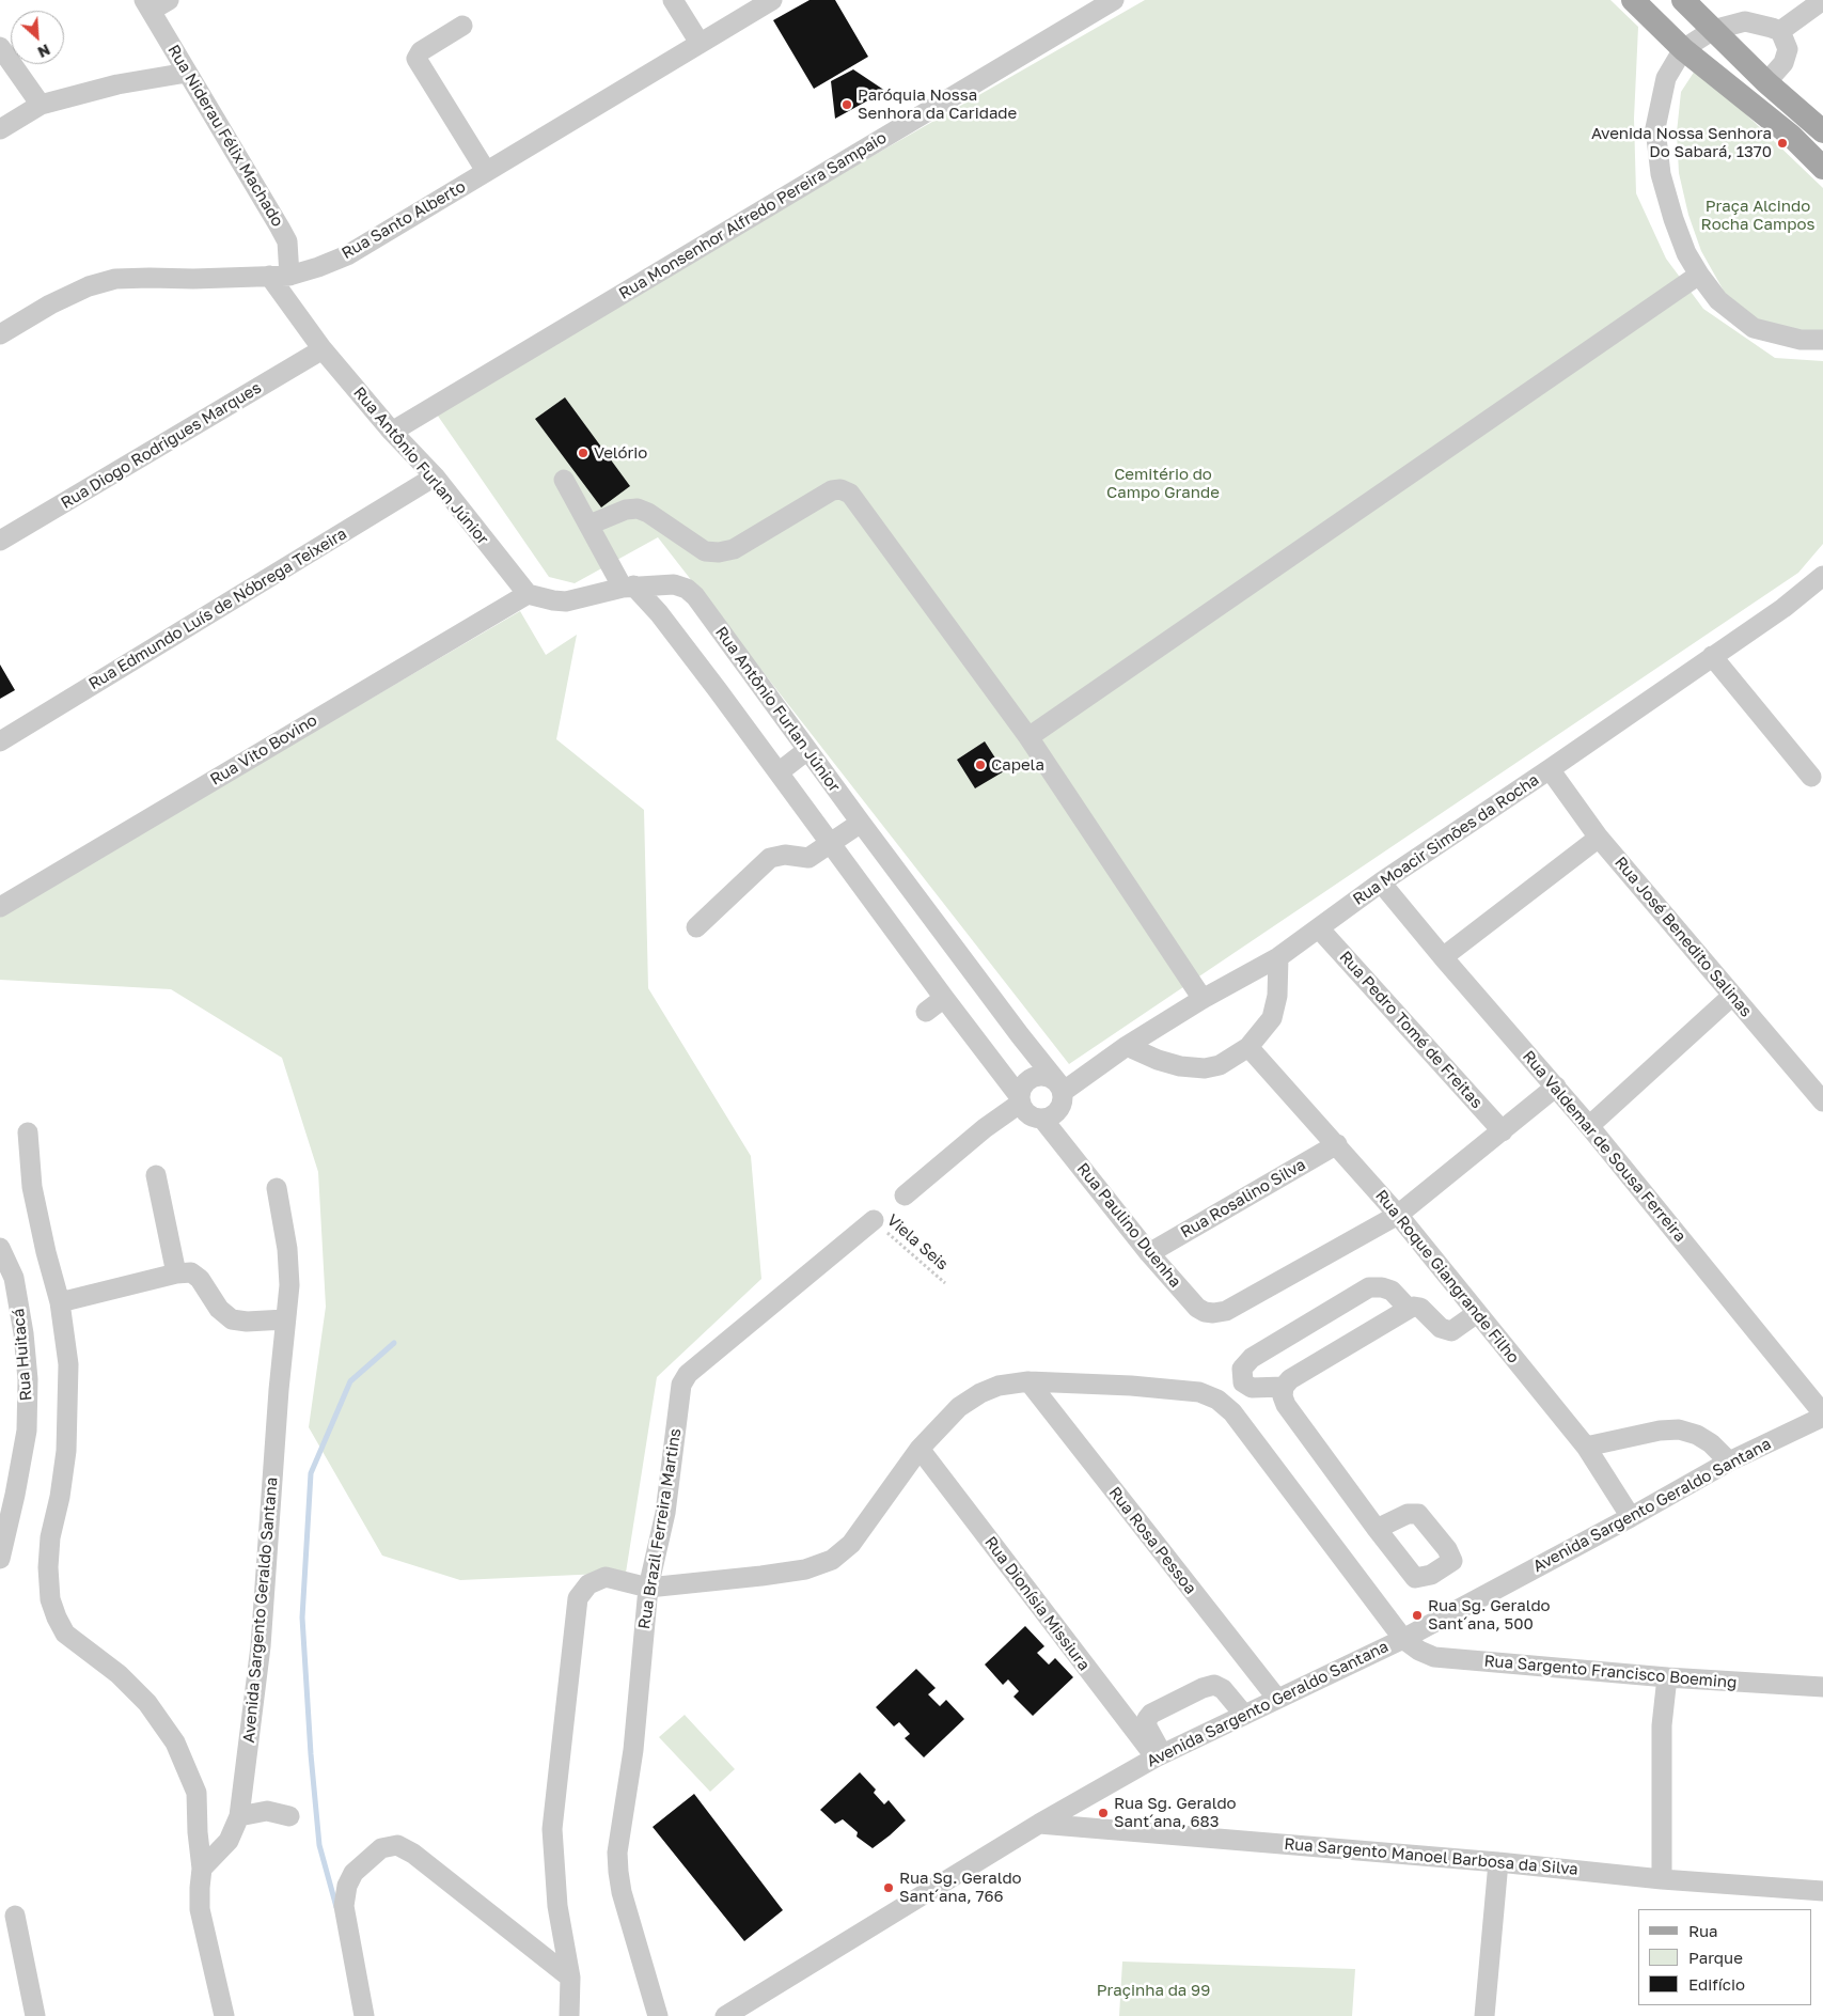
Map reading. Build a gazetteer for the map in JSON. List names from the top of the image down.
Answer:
{
  "streets": {
    "street": [
      "Rua Niderau Félix Machado",
      "Rua Monsenhor Alfredo Pereira Sampaio",
      "Rua Santo Alberto",
      "Rua Diogo Rodrigues Marques",
      "Rua Antônio Furlan Júnior",
      "Rua Edmundo Luís de Nóbrega Teixeira",
      "Rua Vito Bovino",
      "Rua Moacir Simões da Rocha",
      "Rua José Benedito Salinas",
      "Rua Pedro Tomé de Freitas",
      "Rua Valdemar de Sousa Ferreira",
      "Rua Rosalino Silva",
      "Rua Paulino Duenha",
      "Rua Roque Giangrande Filho",
      "Rua Huitacá",
      "Avenida Sargento Geraldo Santana",
      "Rua Brazil Ferreira Martins",
      "Rua Rosa Pessoa",
      "Rua Dionísia Missiura",
      "Rua Sargento Francisco Boeming",
      "Rua Sargento Manoel Barbosa da Silva"
    ],
    "path": ["Viela Seis"]
  },
  "crossings": [
    ["Rua Niderau Félix Machado", "Rua Santo Alberto"],
    ["Rua Monsenhor Alfredo Pereira Sampaio", "Rua Antônio Furlan Júnior"],
    ["Rua Santo Alberto", "Rua Antônio Furlan Júnior"],
    ["Rua Diogo Rodrigues Marques", "Rua Antônio Furlan Júnior"],
    ["Rua Antônio Furlan Júnior", "Rua Edmundo Luís de Nóbrega Teixeira"],
    ["Rua Antônio Furlan Júnior", "Rua Vito Bovino"],
    ["Rua Antônio Furlan Júnior", "Rua Moacir Simões da Rocha"],
    ["Rua Antônio Furlan Júnior", "Rua Paulino Duenha"],
    ["Rua Moacir Simões da Rocha", "Rua José Benedito Salinas"],
    ["Rua Moacir Simões da Rocha", "Rua Pedro Tomé de Freitas"],
    ["Rua Moacir Simões da Rocha", "Rua Valdemar de Sousa Ferreira"],
    ["Rua Moacir Simões da Rocha", "Rua Paulino Duenha"],
    ["Rua Valdemar de Sousa Ferreira", "Avenida Sargento Geraldo Santana"],
    ["Rua Rosalino Silva", "Rua Paulino Duenha"],
    ["Rua Rosalino Silva", "Rua Roque Giangrande Filho"],
    ["Rua Paulino Duenha", "Rua Roque Giangrande Filho"],
    ["Viela Seis", "Rua Brazil Ferreira Martins"],
    ["Rua Roque Giangrande Filho", "Avenida Sargento Geraldo Santana"],
    ["Avenida Sargento Geraldo Santana", "Rua Rosa Pessoa"],
    ["Avenida Sargento Geraldo Santana", "Rua Dionísia Missiura"],
    ["Avenida Sargento Geraldo Santana", "Rua Sargento Francisco Boeming"],
    ["Avenida Sargento Geraldo Santana", "Rua Sargento Manoel Barbosa da Silva"]
  ],
  "parks": ["Praça Alcindo Rocha Campos", "Cemitério do Campo Grande", "Praçinha da 99"],
  "places": [
    "Paróquia Nossa Senhora da Caridade",
    "Avenida Nossa Senhora Do Sabará, 1370",
    "Velório",
    "Capela",
    "Rua Sg. Geraldo Sant´ana, 500",
    "Rua Sg. Geraldo Sant´ana, 683",
    "Rua Sg. Geraldo Sant´ana, 766"
  ],
  "legend": ["Rua", "Parque", "Edifício"],
  "north": "bottom right"
}
